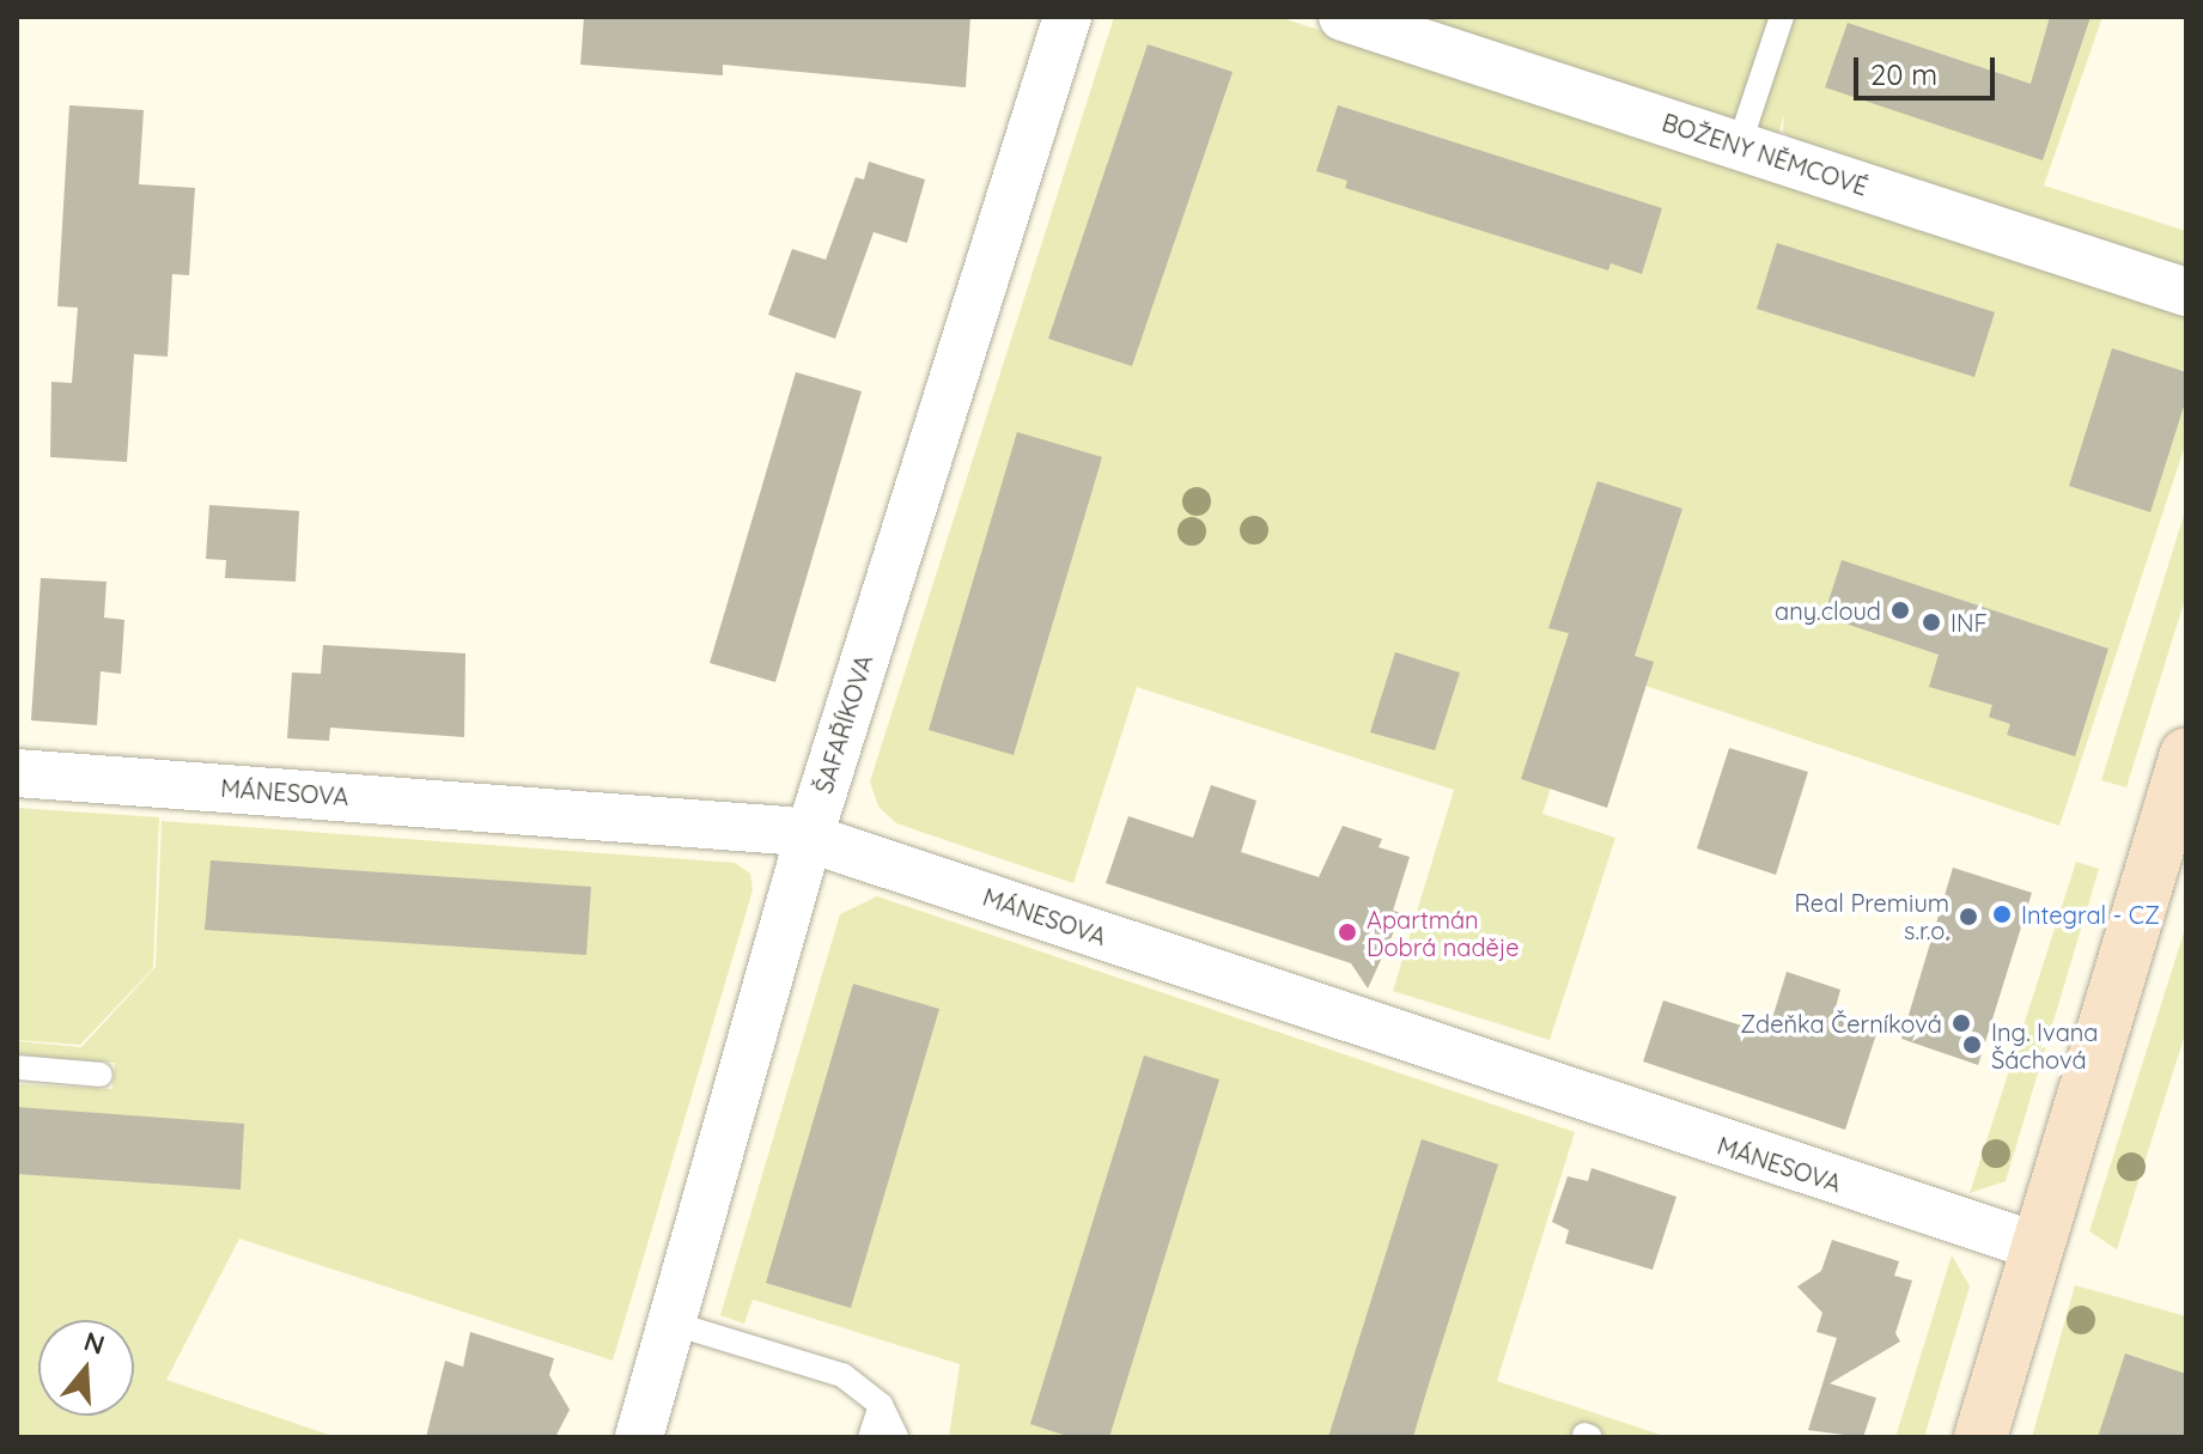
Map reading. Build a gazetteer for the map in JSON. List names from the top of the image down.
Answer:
{
  "streets": {
    "street": ["BOŽENY NĚMCOVÉ", "ŠAFAŘÍKOVA", "MÁNESOVA"]
  },
  "crossings": [
    ["ŠAFAŘÍKOVA", "MÁNESOVA"]
  ],
  "places": [
    "any.cloud",
    "INF",
    "Integral - CZ",
    "Real Premium s.r.o.",
    "Apartmán Dobrá naděje",
    "Zdeňka Černíková",
    "Ing. Ivana Šáchová"
  ],
  "scale_bar": "20 m",
  "north": "top"
}
